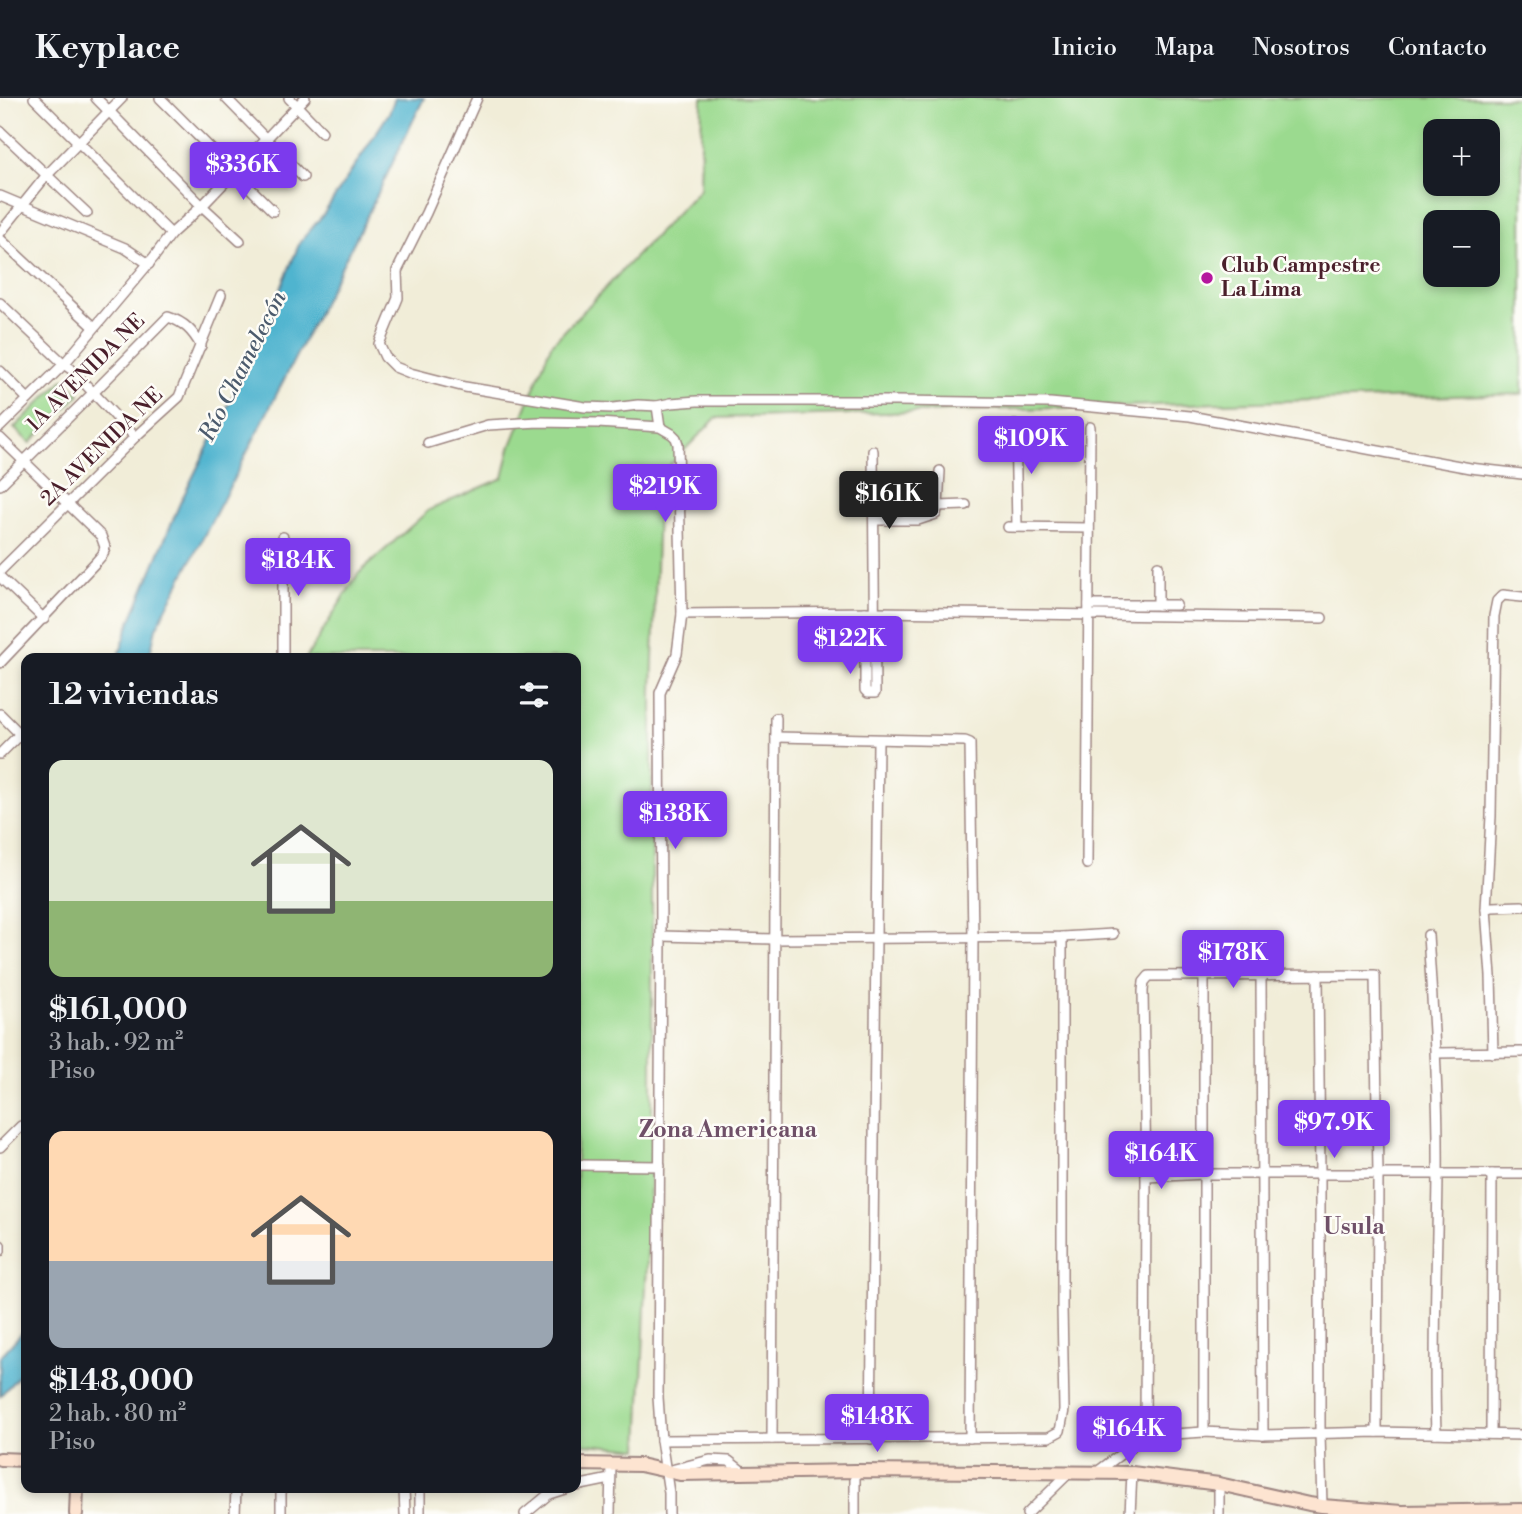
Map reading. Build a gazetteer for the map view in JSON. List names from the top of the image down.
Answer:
{
  "streets": {
    "street": ["1A AVENIDA NE", "2A AVENIDA NE"]
  },
  "crossings": [
    ["1A AVENIDA NE", "2A AVENIDA NE"]
  ],
  "districts": ["Zona Americana", "Usula"],
  "water": ["Río Chamelecón"],
  "places": ["Club Campestre La Lima"],
  "page": {
    "header": "Keyplace",
    "nav": [
      "Inicio",
      "Mapa",
      "Nosotros",
      "Contacto"
    ],
    "map_buttons": ["+", "−"],
    "price": [
      "$336K",
      "$109K",
      "$219K",
      "$161K",
      "$184K",
      "$122K",
      "$138K",
      "$178K",
      "$97.9K",
      "$164K",
      "$148K",
      "$164K"
    ],
    "heading": "12 viviendas",
    "list": [
      {
        "name": "$161,000",
        "note": "3 hab. · 92 m² · Piso"
      },
      {
        "name": "$148,000",
        "note": "2 hab. · 80 m² · Piso"
      }
    ]
  }
}
